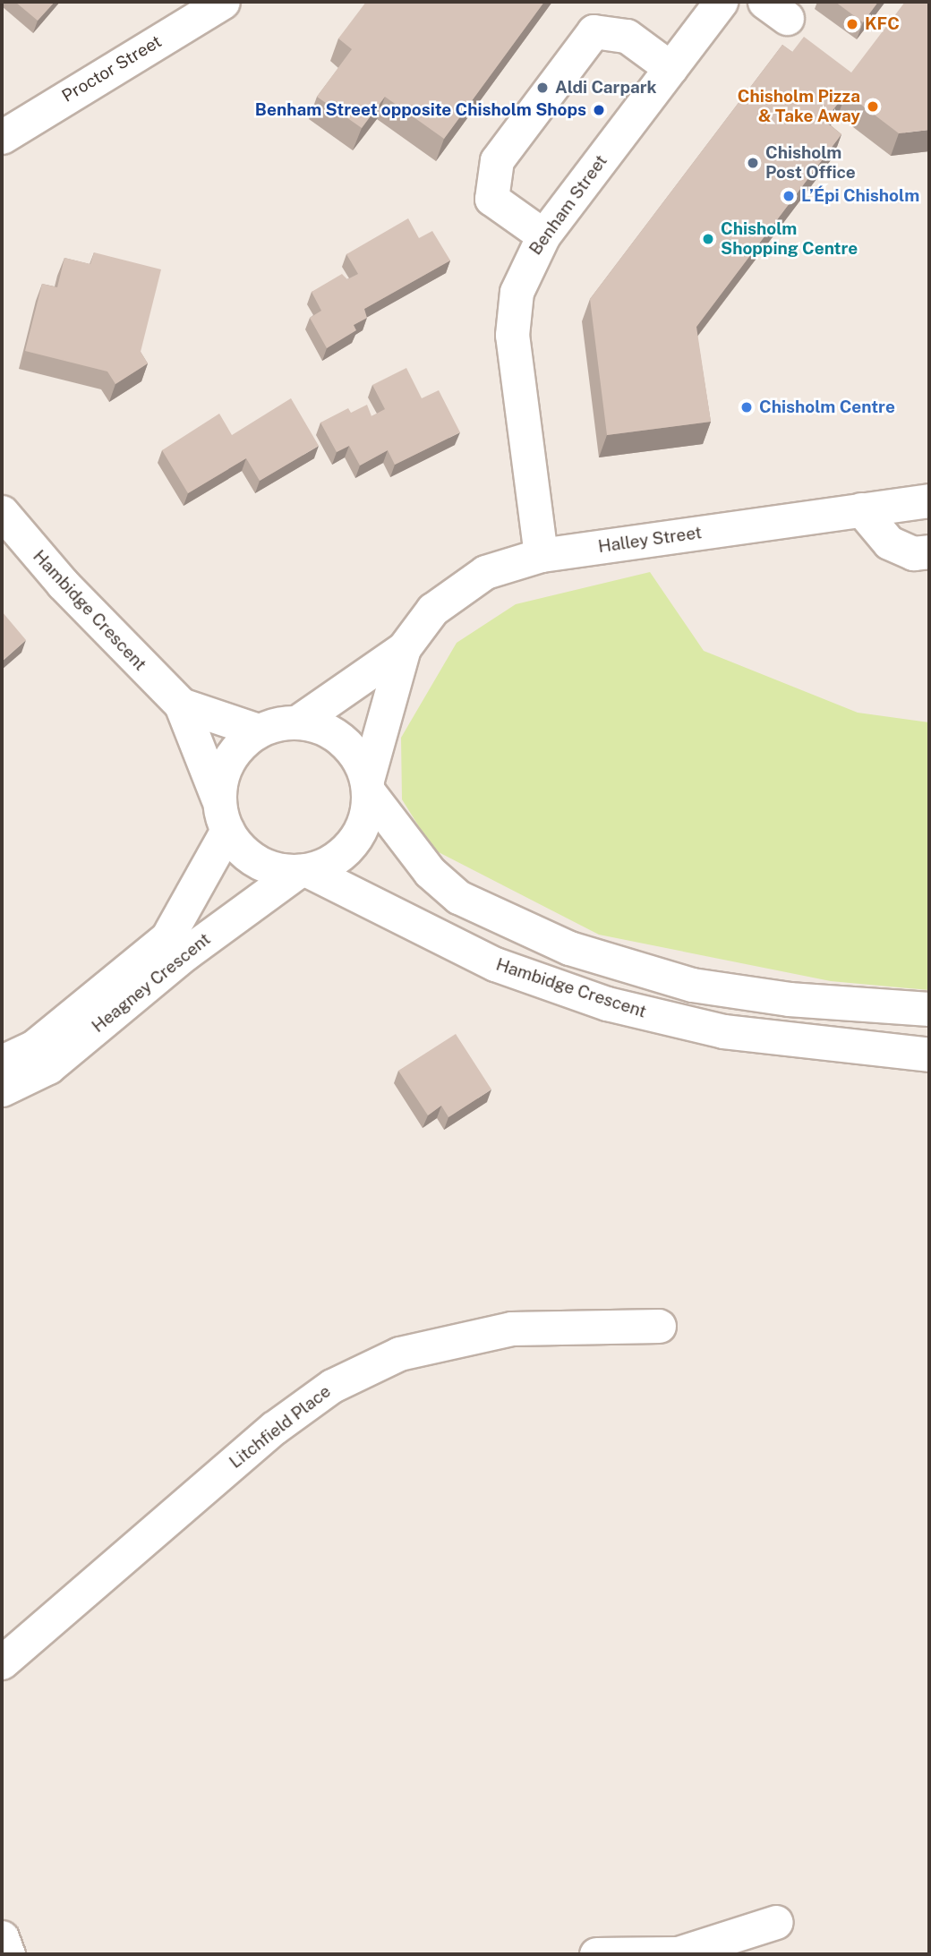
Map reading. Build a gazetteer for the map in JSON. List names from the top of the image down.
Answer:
{
  "streets": {
    "street": [
      "Proctor Street",
      "Benham Street",
      "Halley Street",
      "Hambidge Crescent",
      "Heagney Crescent",
      "Litchfield Place"
    ]
  },
  "crossings": [
    ["Benham Street", "Halley Street"],
    ["Halley Street", "Hambidge Crescent"],
    ["Halley Street", "Heagney Crescent"],
    ["Hambidge Crescent", "Heagney Crescent"]
  ],
  "places": [
    "KFC",
    "Aldi Carpark",
    "Chisholm Pizza & Take Away",
    "Benham Street opposite Chisholm Shops",
    "Chisholm Post Office",
    "L’Épi Chisholm",
    "Chisholm Shopping Centre",
    "Chisholm Centre"
  ]
}
